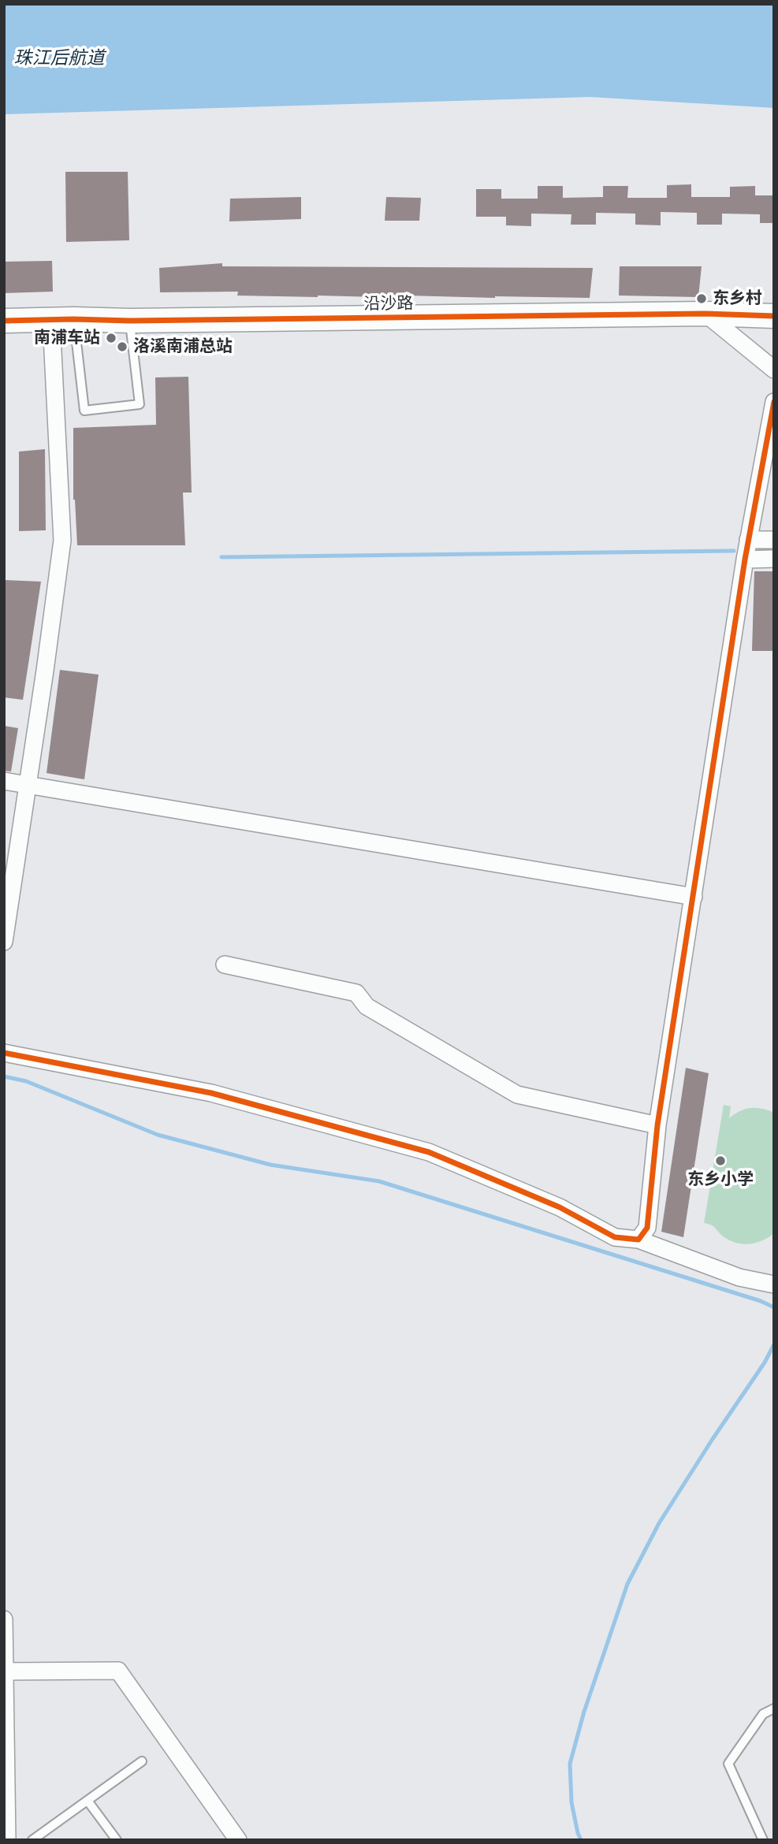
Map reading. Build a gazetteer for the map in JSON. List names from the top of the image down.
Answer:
{
  "streets": {
    "street": ["沿沙路"]
  },
  "water": ["珠江后航道"],
  "places": [
    "东乡村",
    "南浦车站",
    "洛溪南浦总站",
    "东乡小学"
  ]
}
